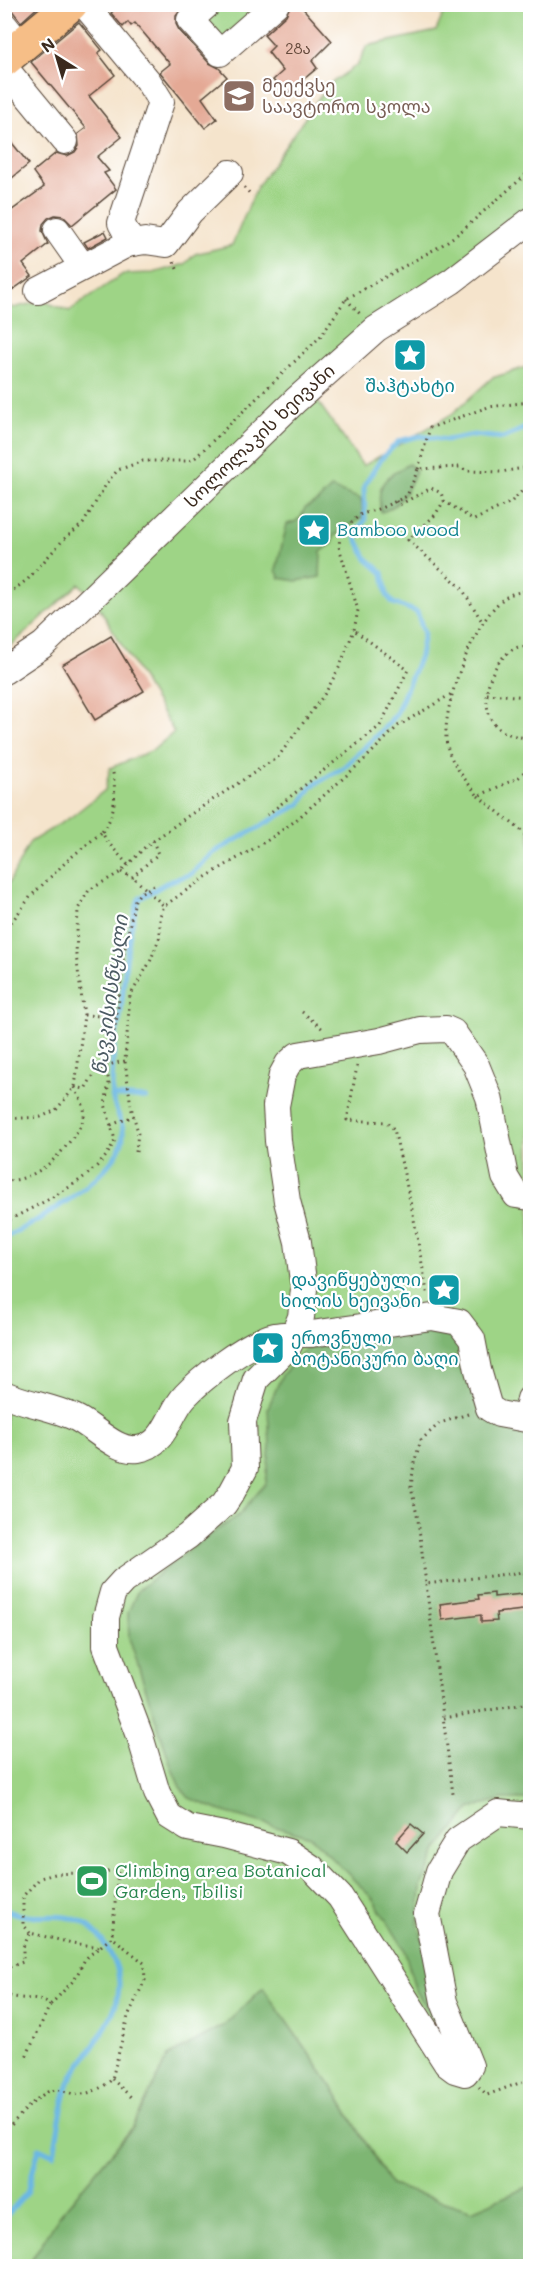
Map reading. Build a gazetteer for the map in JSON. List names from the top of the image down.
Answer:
{
  "streets": {
    "street": ["სოლოლაკის ხეივანი"]
  },
  "water": ["წავკისისწყალი"],
  "places": {
    "school or university": ["მეექვსე საავტორო სკოლა"],
    "place": [
      "შაჰტახტი",
      "Bamboo wood",
      "დავიწყებული ხილის ხეივანი",
      "ეროვნული ბოტანიკური ბაღი"
    ],
    "sports": ["Climbing area Botanical Garden, Tbilisi"]
  },
  "house_numbers": ["28ა"],
  "north": "top left"
}
